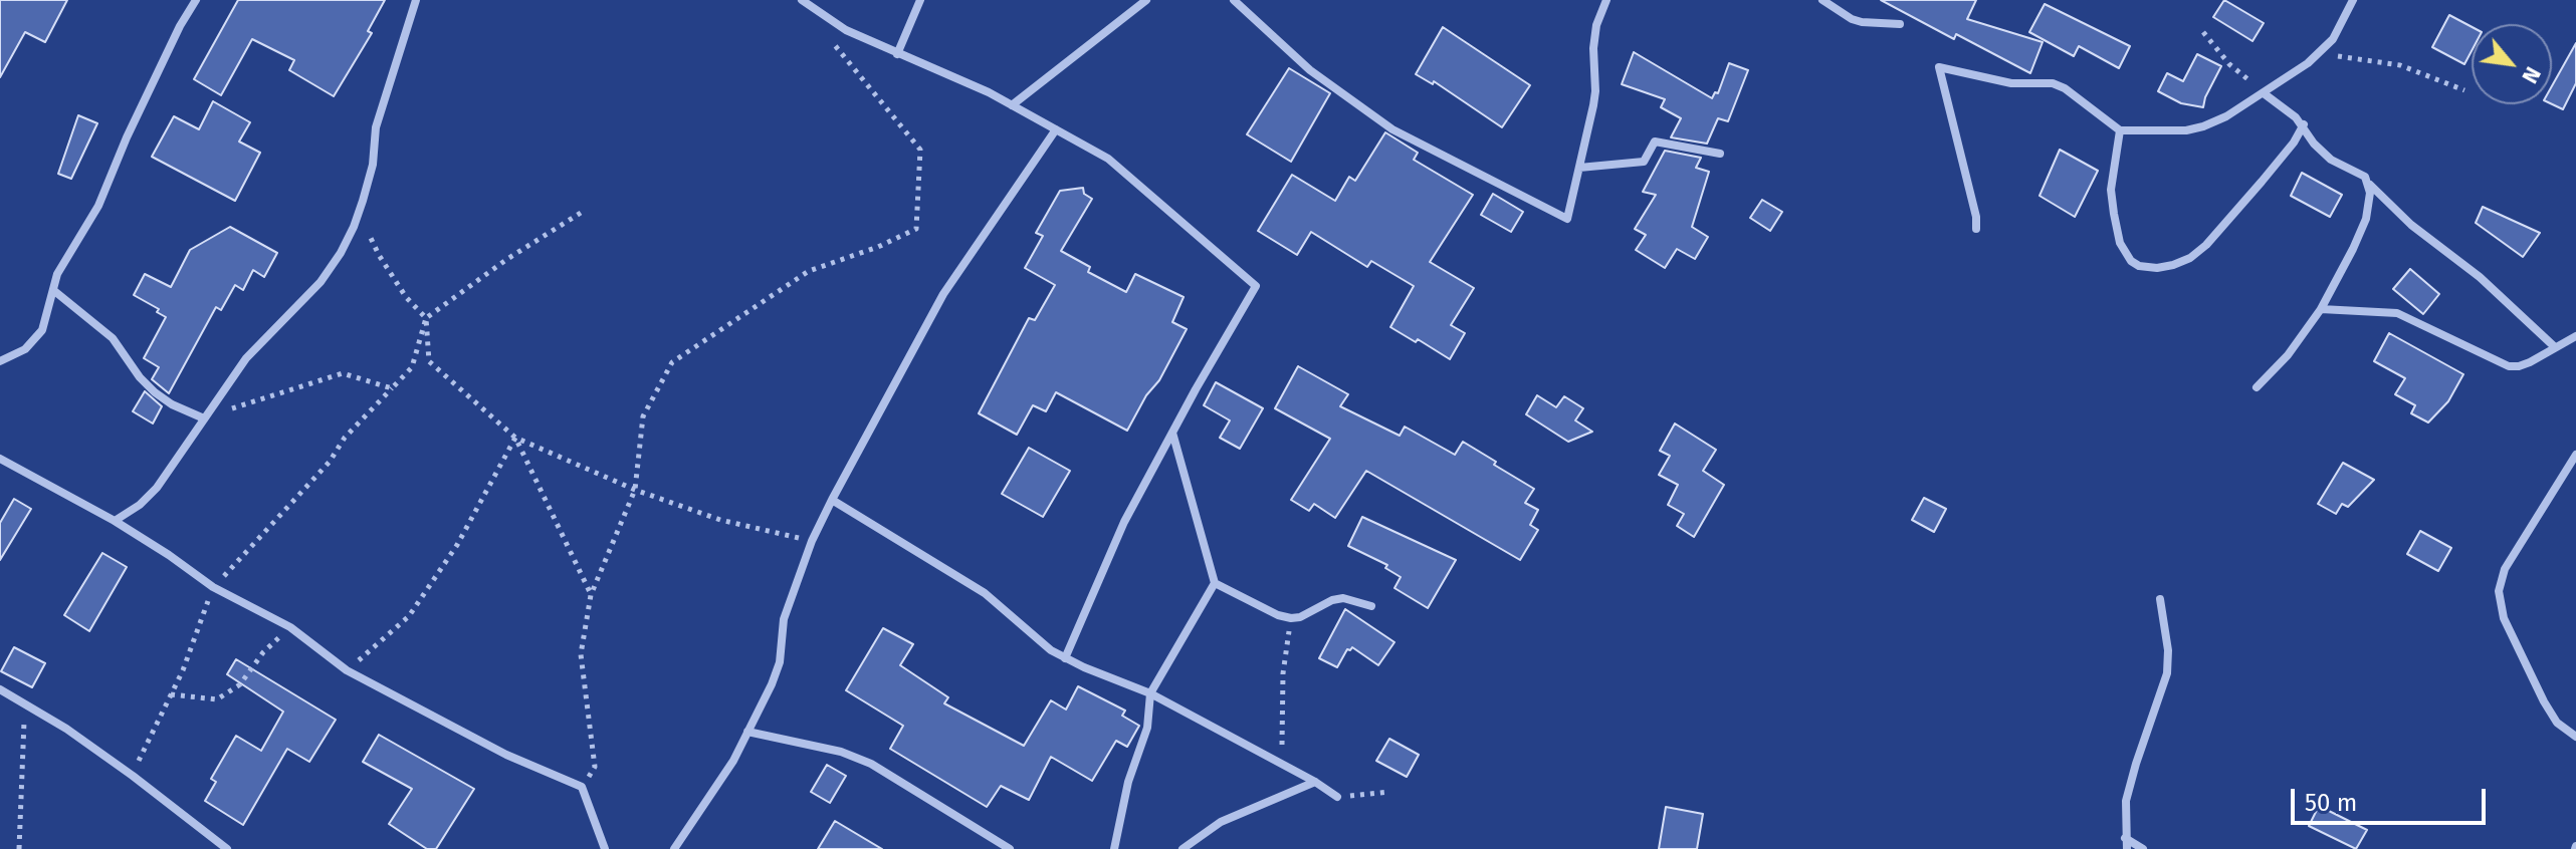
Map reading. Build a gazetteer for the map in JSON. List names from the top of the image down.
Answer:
{
  "scale_bar": "50 m",
  "north": "bottom right"
}
